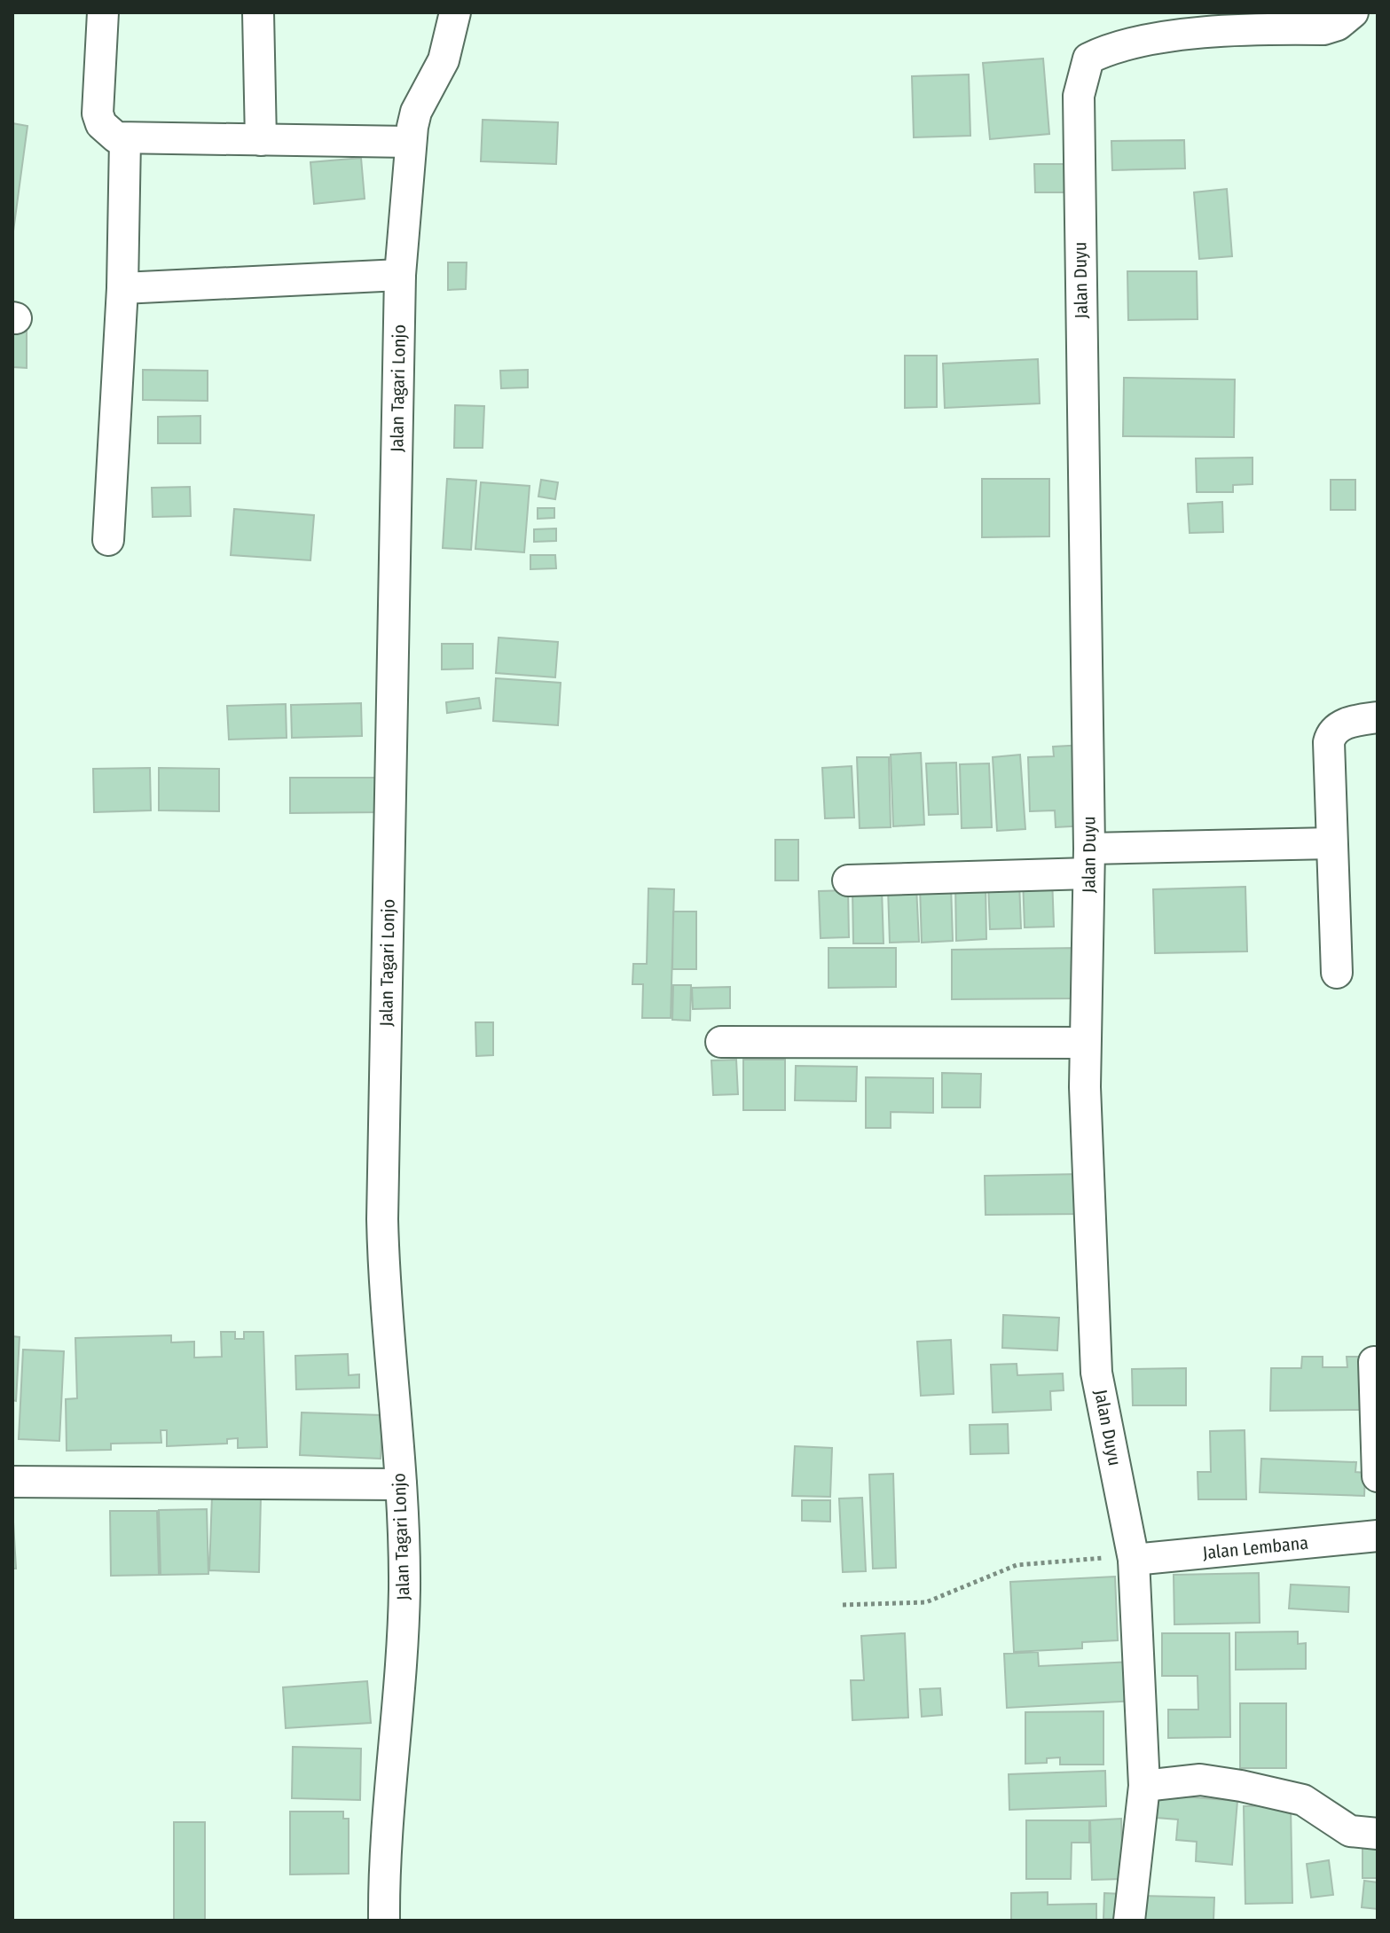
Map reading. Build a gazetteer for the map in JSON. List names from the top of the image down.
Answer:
{
  "streets": {
    "street": ["Jalan Duyu", "Jalan Tagari Lonjo", "Jalan Lembana"]
  },
  "crossings": [
    ["Jalan Duyu", "Jalan Lembana"]
  ]
}
